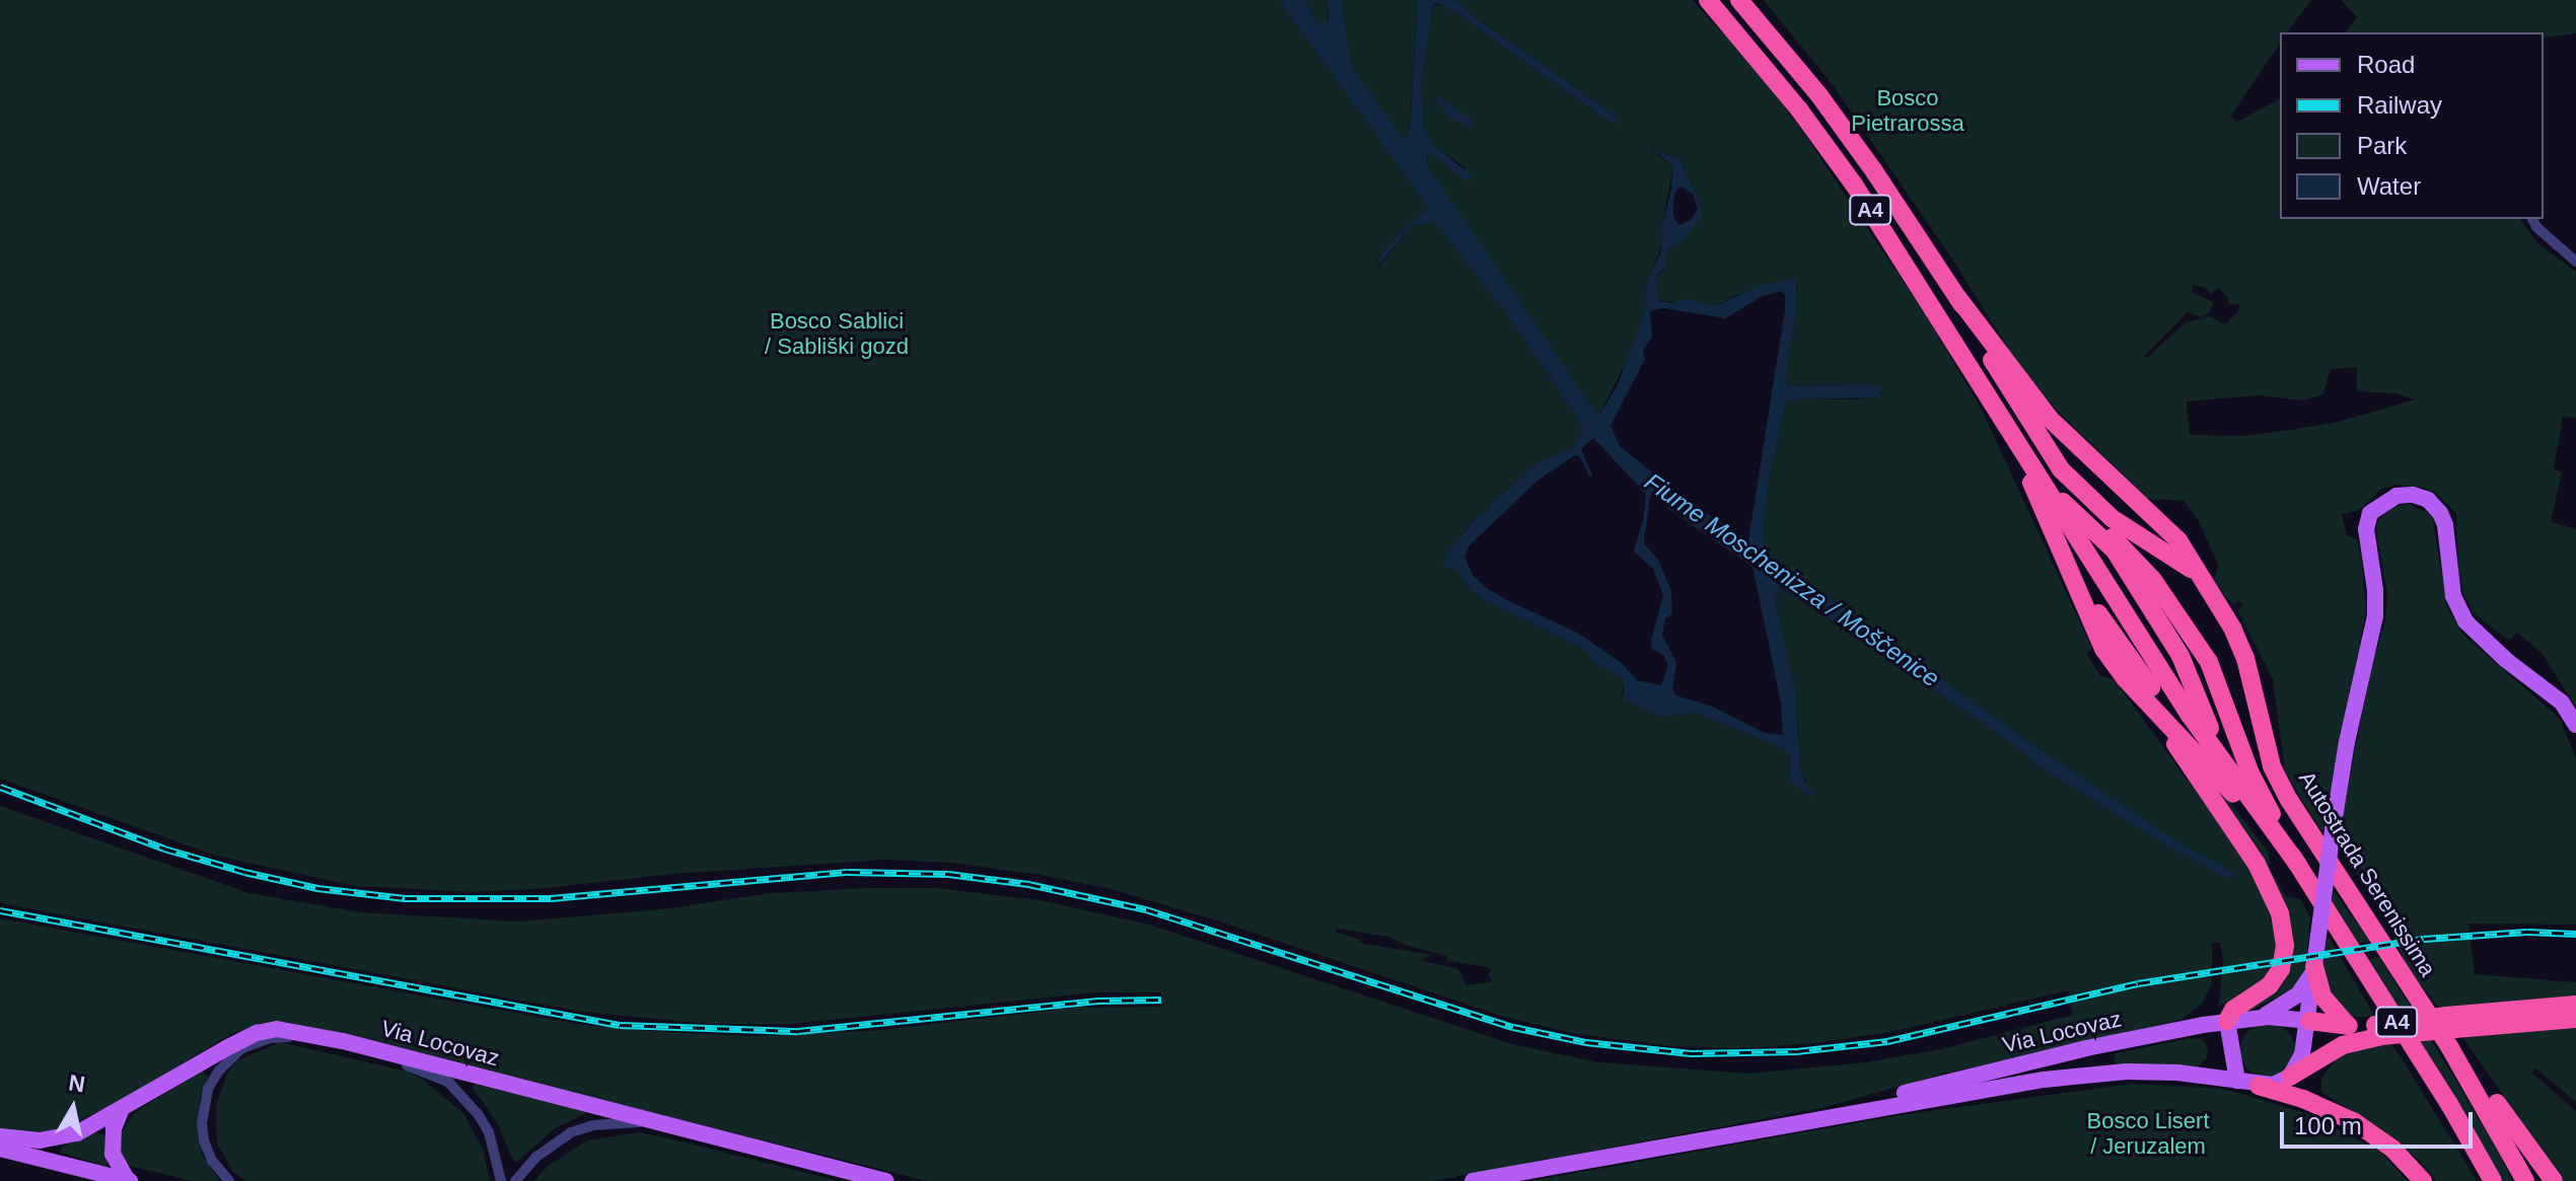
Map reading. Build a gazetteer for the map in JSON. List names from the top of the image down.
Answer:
{
  "streets": {
    "highway": ["A4", "Autostrada Serenissima"],
    "main road": ["Via Locovaz"]
  },
  "water": ["Fiume Moschenizza / Moščenice"],
  "parks": ["Bosco Pietrarossa", "Bosco Sablici / Sabliški gozd", "Bosco Lisert / Jeruzalem"],
  "legend": [
    "Road",
    "Railway",
    "Park",
    "Water"
  ],
  "scale_bar": "100 m",
  "north": "top"
}
